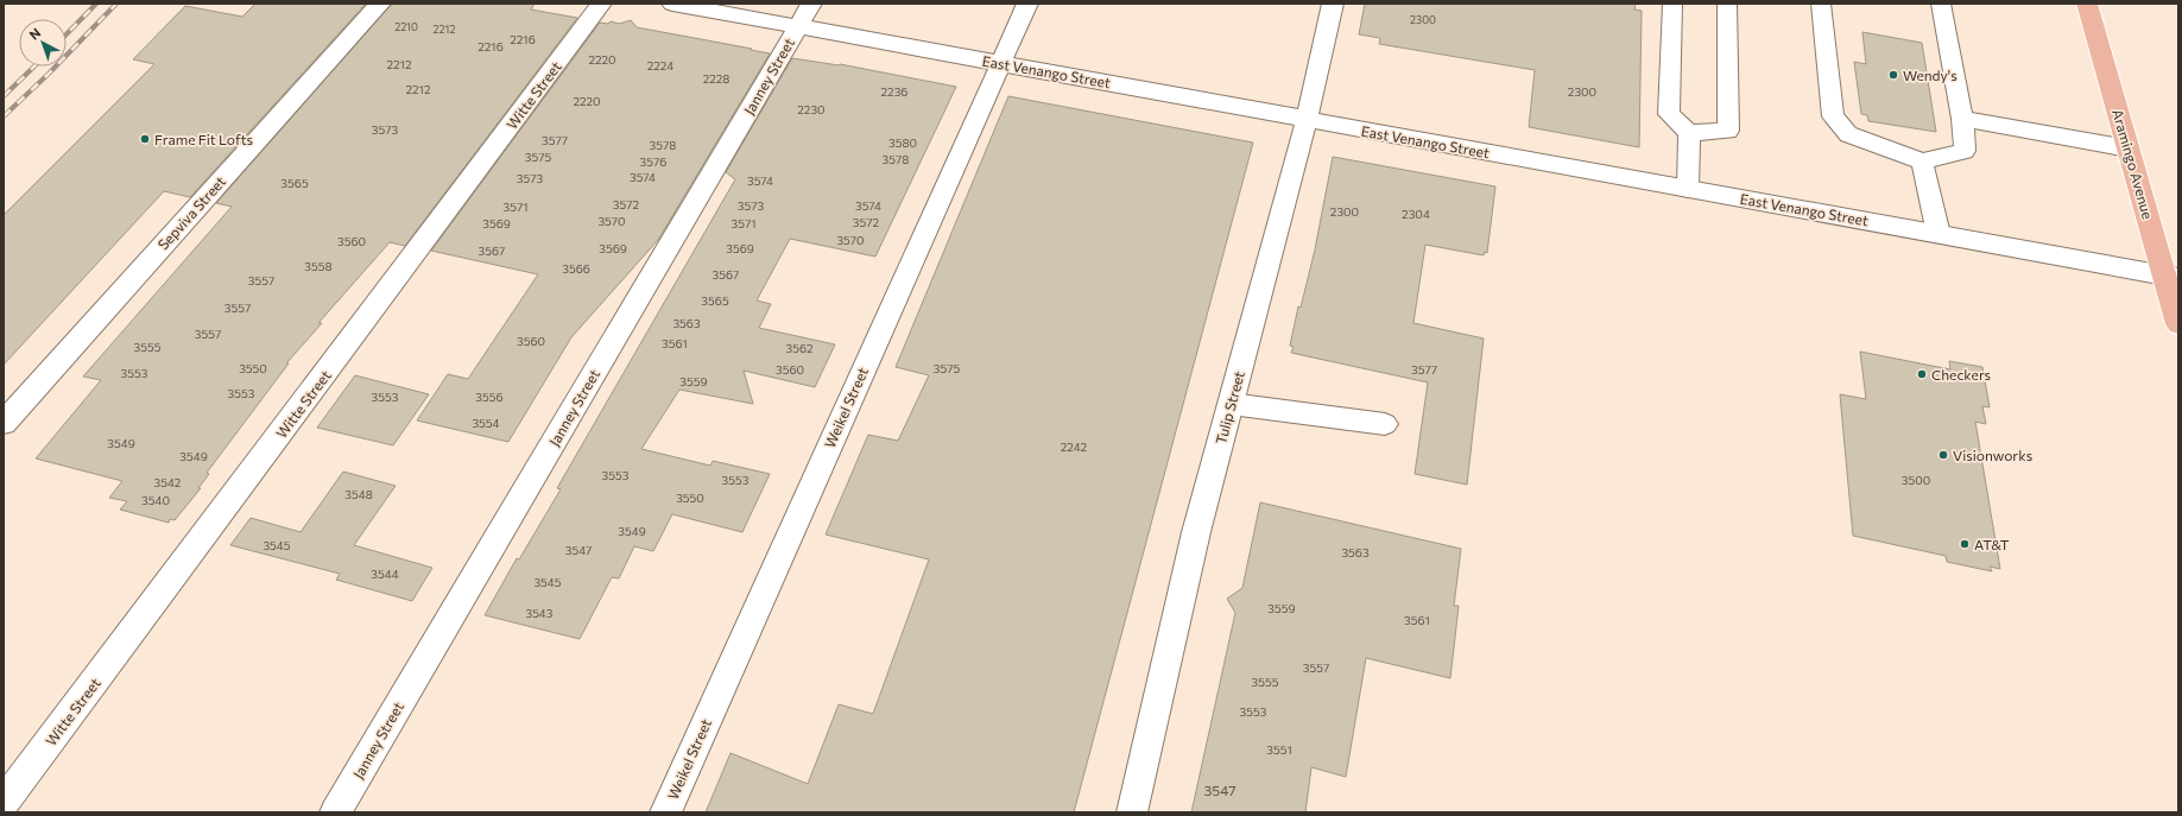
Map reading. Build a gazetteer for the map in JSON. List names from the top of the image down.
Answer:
{
  "streets": {
    "main road": ["Aramingo Avenue"],
    "street": [
      "East Venango Street",
      "Janney Street",
      "Witte Street",
      "Sepviva Street",
      "Weikel Street",
      "Tulip Street"
    ]
  },
  "crossings": [
    ["East Venango Street", "Janney Street"],
    ["East Venango Street", "Aramingo Avenue"],
    ["East Venango Street", "Weikel Street"],
    ["East Venango Street", "Tulip Street"]
  ],
  "places": [
    "Wendy's",
    "Frame Fit Lofts",
    "Checkers",
    "Visionworks",
    "AT&T"
  ],
  "house_numbers": [
    "2300",
    "2210",
    "2212",
    "2216",
    "2216",
    "2220",
    "2212",
    "2224",
    "2228",
    "2212",
    "2236",
    "2300",
    "2220",
    "2230",
    "3573",
    "3577",
    "3580",
    "3578",
    "3575",
    "3578",
    "3576",
    "3574",
    "3573",
    "3574",
    "3565",
    "3572",
    "3573",
    "3574",
    "3571",
    "2300",
    "2304",
    "3570",
    "3572",
    "3569",
    "3571",
    "3570",
    "3560",
    "3569",
    "3569",
    "3567",
    "3558",
    "3566",
    "3567",
    "3557",
    "3565",
    "3557",
    "3563",
    "3557",
    "3560",
    "3561",
    "3555",
    "3562",
    "3550",
    "3575",
    "3560",
    "3577",
    "3553",
    "3559",
    "3553",
    "3553",
    "3556",
    "3554",
    "3549",
    "2242",
    "3549",
    "3553",
    "3553",
    "3500",
    "3542",
    "3548",
    "3550",
    "3540",
    "3549",
    "3545",
    "3547",
    "3563",
    "3544",
    "3545",
    "3559",
    "3543",
    "3561",
    "3557",
    "3555",
    "3553",
    "3551",
    "3547"
  ],
  "north": "top left"
}
